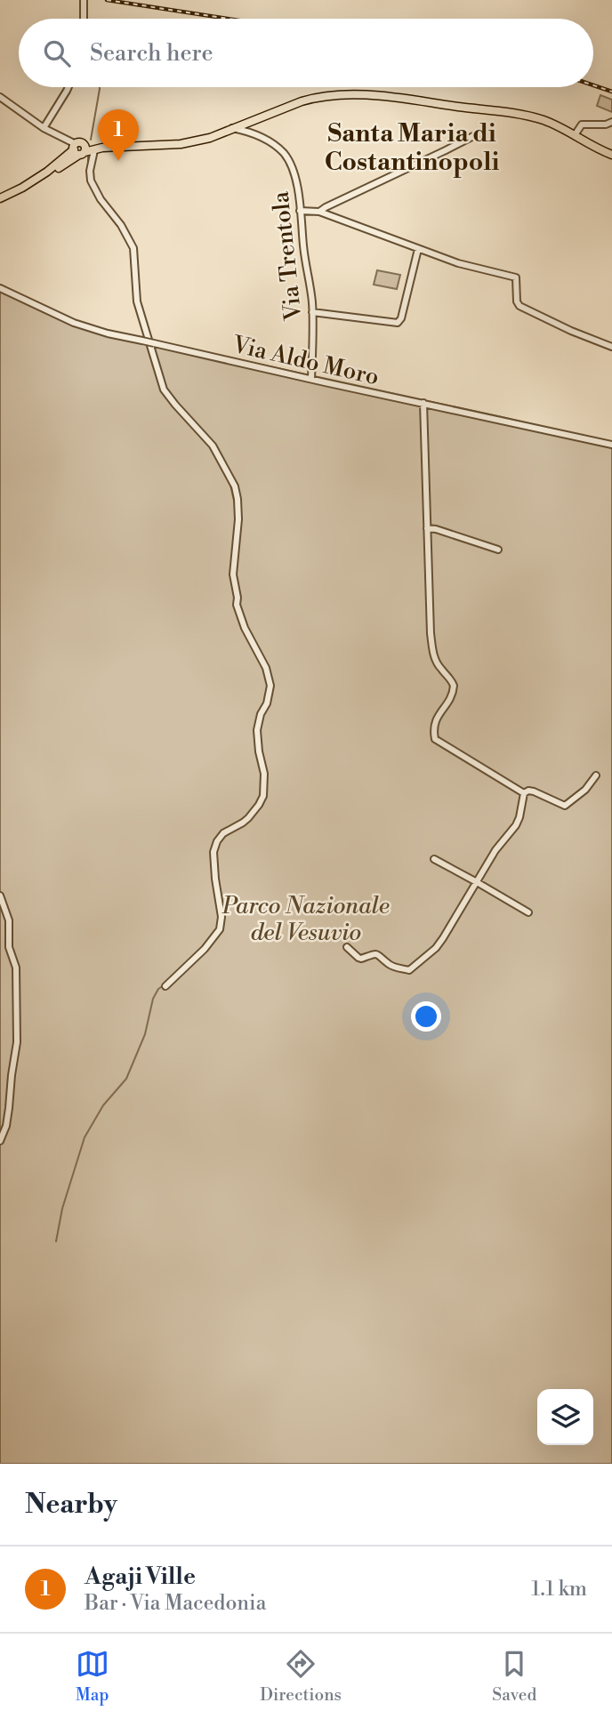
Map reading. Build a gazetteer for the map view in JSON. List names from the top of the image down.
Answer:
{
  "streets": {
    "street": ["Via Trentola", "Via Aldo Moro"]
  },
  "crossings": [
    ["Via Trentola", "Via Aldo Moro"]
  ],
  "districts": ["Santa Maria di Costantinopoli"],
  "parks": ["Parco Nazionale del Vesuvio"],
  "page": {
    "search": "Search here",
    "pins": "1",
    "heading": "Nearby",
    "list": [
      {
        "mark": "1",
        "name": "Agaji Ville",
        "note": "Bar · Via Macedonia",
        "value": "1.1 km"
      }
    ],
    "nav": ["Map", "Directions", "Saved"]
  }
}
